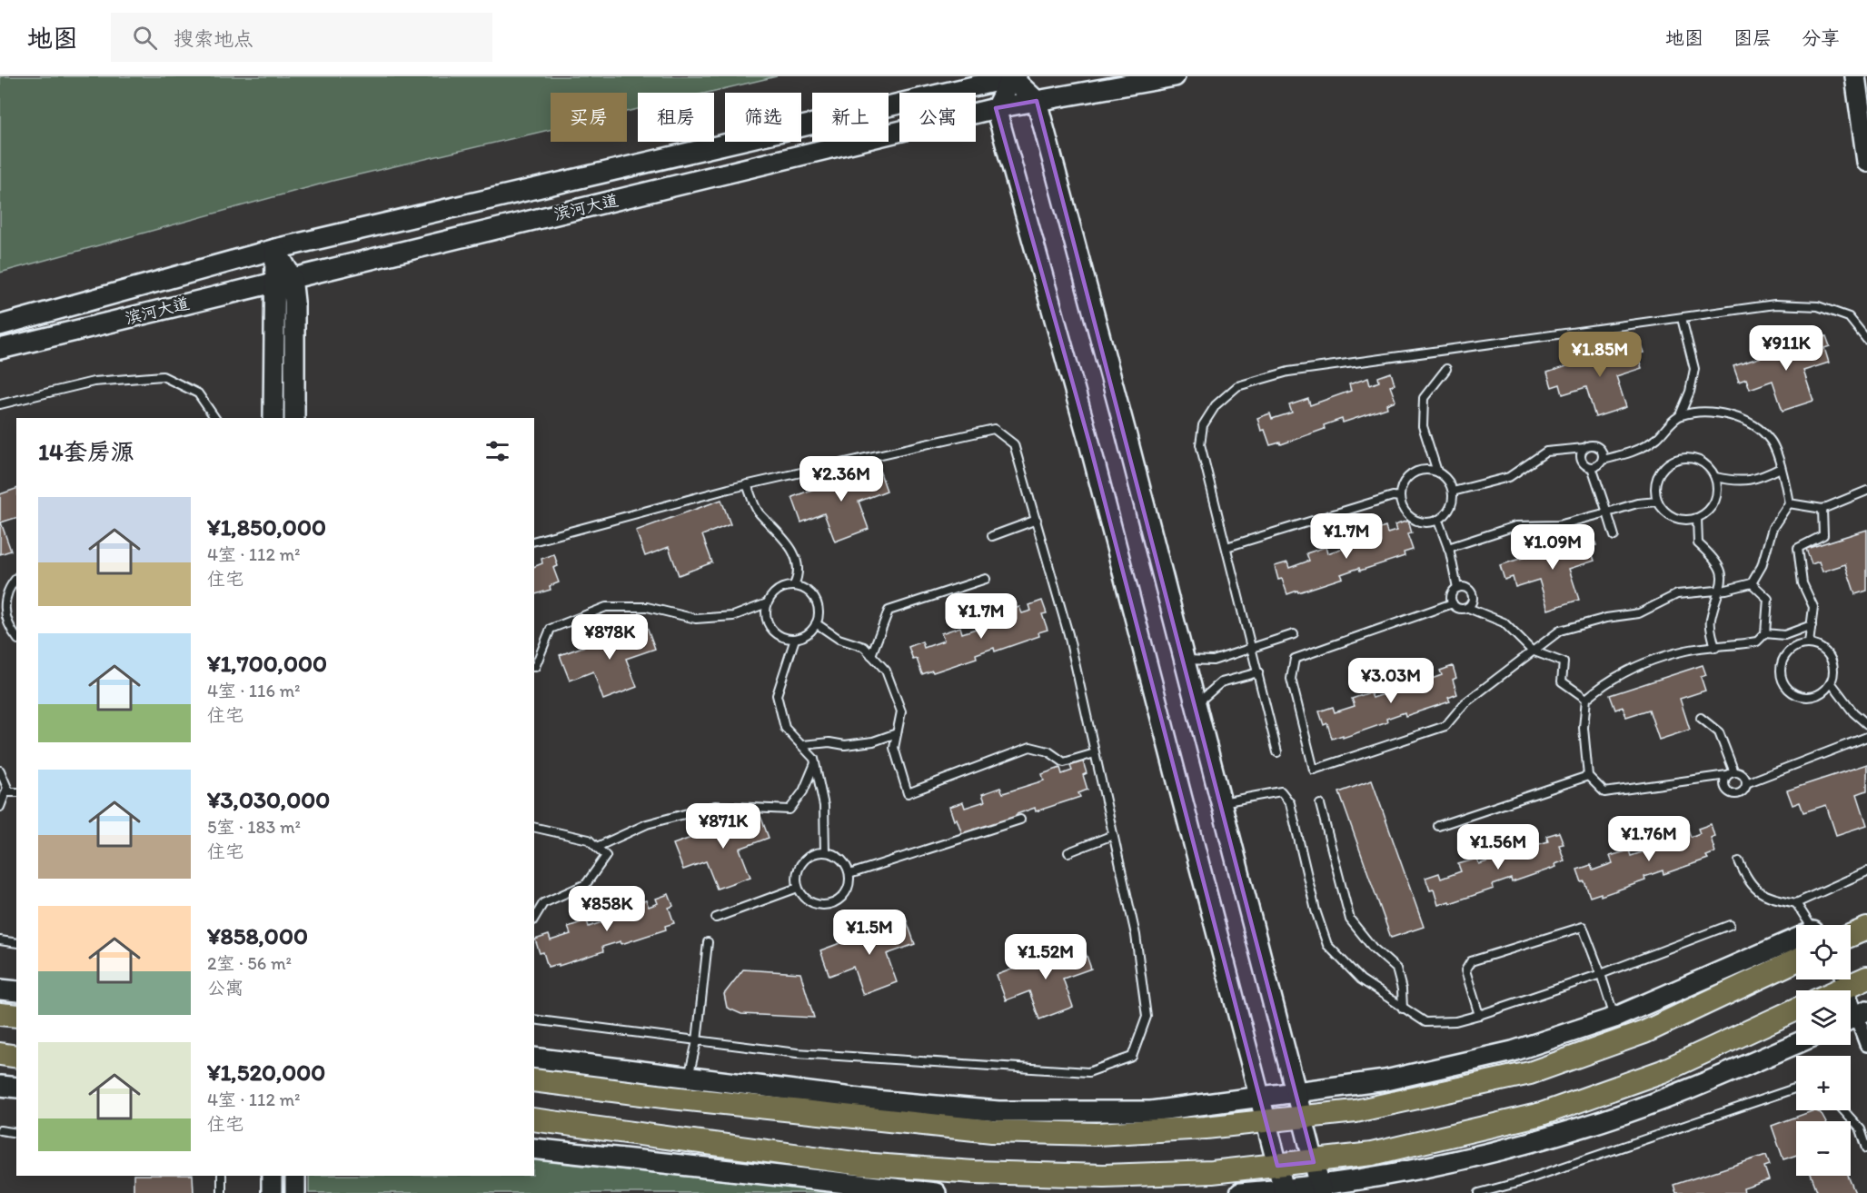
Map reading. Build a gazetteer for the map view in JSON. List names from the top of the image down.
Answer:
{
  "streets": {
    "street": ["滨河大道"]
  },
  "page": {
    "header": "地图",
    "search": "搜索地点",
    "nav": ["地图", "图层", "分享"],
    "chip": [
      "买房",
      "租房",
      "筛选",
      "新上",
      "公寓"
    ],
    "price": [
      "¥911K",
      "¥1.85M",
      "¥2.36M",
      "¥1.7M",
      "¥1.09M",
      "¥1.7M",
      "¥878K",
      "¥3.03M",
      "¥871K",
      "¥1.76M",
      "¥1.56M",
      "¥858K",
      "¥1.5M",
      "¥1.52M"
    ],
    "heading": "14套房源",
    "list": [
      {
        "name": "¥1,850,000",
        "note": "4室 · 112 m² · 住宅"
      },
      {
        "name": "¥1,700,000",
        "note": "4室 · 116 m² · 住宅"
      },
      {
        "name": "¥3,030,000",
        "note": "5室 · 183 m² · 住宅"
      },
      {
        "name": "¥858,000",
        "note": "2室 · 56 m² · 公寓"
      },
      {
        "name": "¥1,520,000",
        "note": "4室 · 112 m² · 住宅"
      }
    ],
    "map_buttons": ["+", "−"]
  }
}
